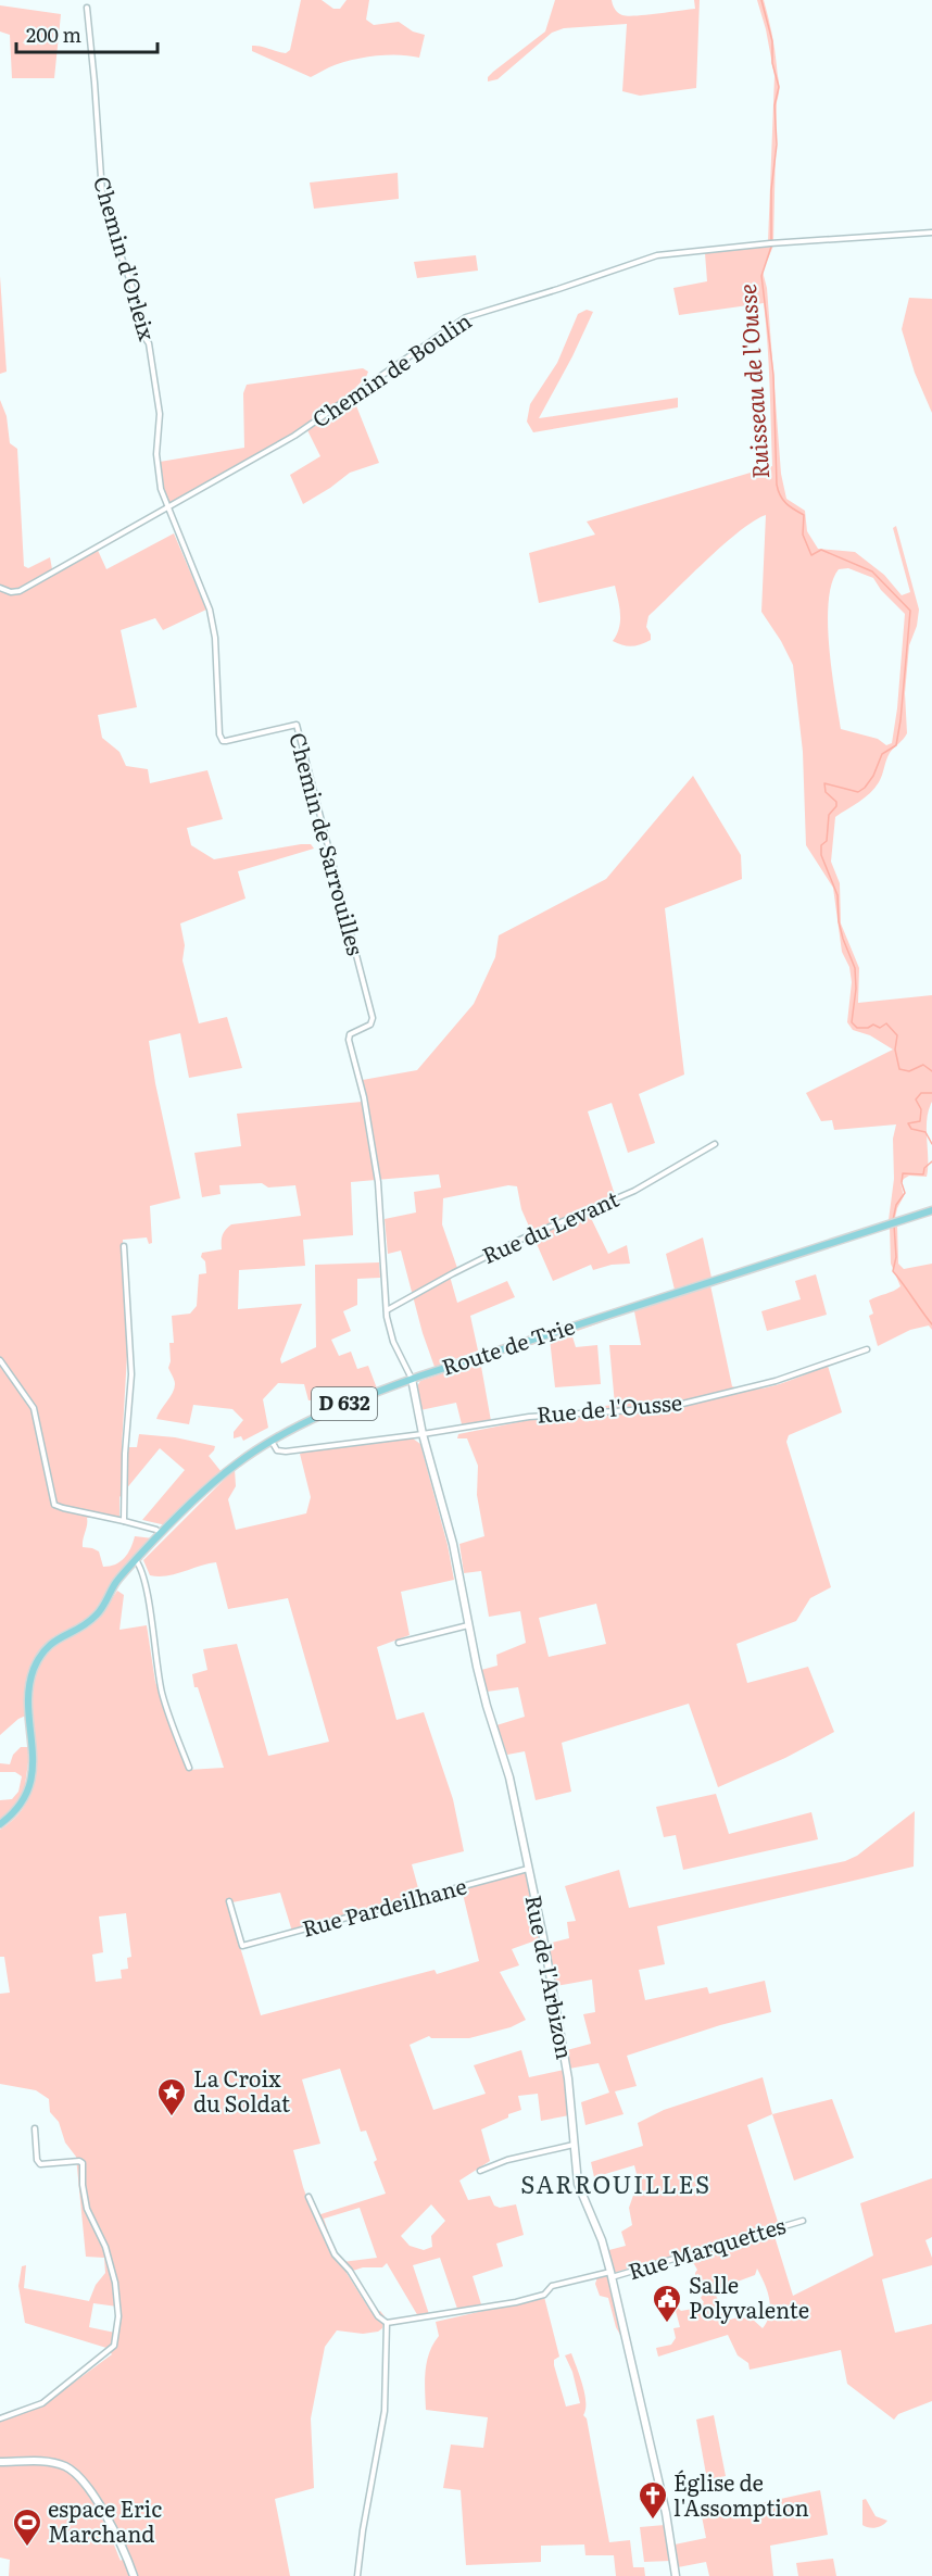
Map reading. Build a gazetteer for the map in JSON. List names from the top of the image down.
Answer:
{
  "streets": {
    "main road": ["Route de Trie", "D 632"],
    "street": [
      "Chemin d'Orleix",
      "Chemin de Boulin",
      "Chemin de Sarrouilles",
      "Rue du Levant",
      "Rue de l'Ousse",
      "Rue Pardeilhane",
      "Rue de l'Arbizon",
      "Rue Marquettes"
    ]
  },
  "crossings": [
    ["Chemin d'Orleix", "Chemin de Boulin"],
    ["Chemin d'Orleix", "Chemin de Sarrouilles"],
    ["Chemin de Boulin", "Chemin de Sarrouilles"],
    ["Chemin de Sarrouilles", "Rue du Levant"],
    ["Route de Trie", "D 632"],
    ["Route de Trie", "Rue de l'Ousse"],
    ["Route de Trie", "Rue de l'Arbizon"],
    ["Rue de l'Ousse", "Rue de l'Arbizon"],
    ["Rue Pardeilhane", "Rue de l'Arbizon"],
    ["Rue de l'Arbizon", "Rue Marquettes"]
  ],
  "districts": ["SARROUILLES"],
  "water": ["Ruisseau de l'Ousse"],
  "places": {
    "place": ["La Croix du Soldat"],
    "public building": ["Salle Polyvalente"],
    "church": ["Église de l'Assomption"],
    "sports": ["espace Eric Marchand"]
  },
  "scale_bar": "200 m"
}
